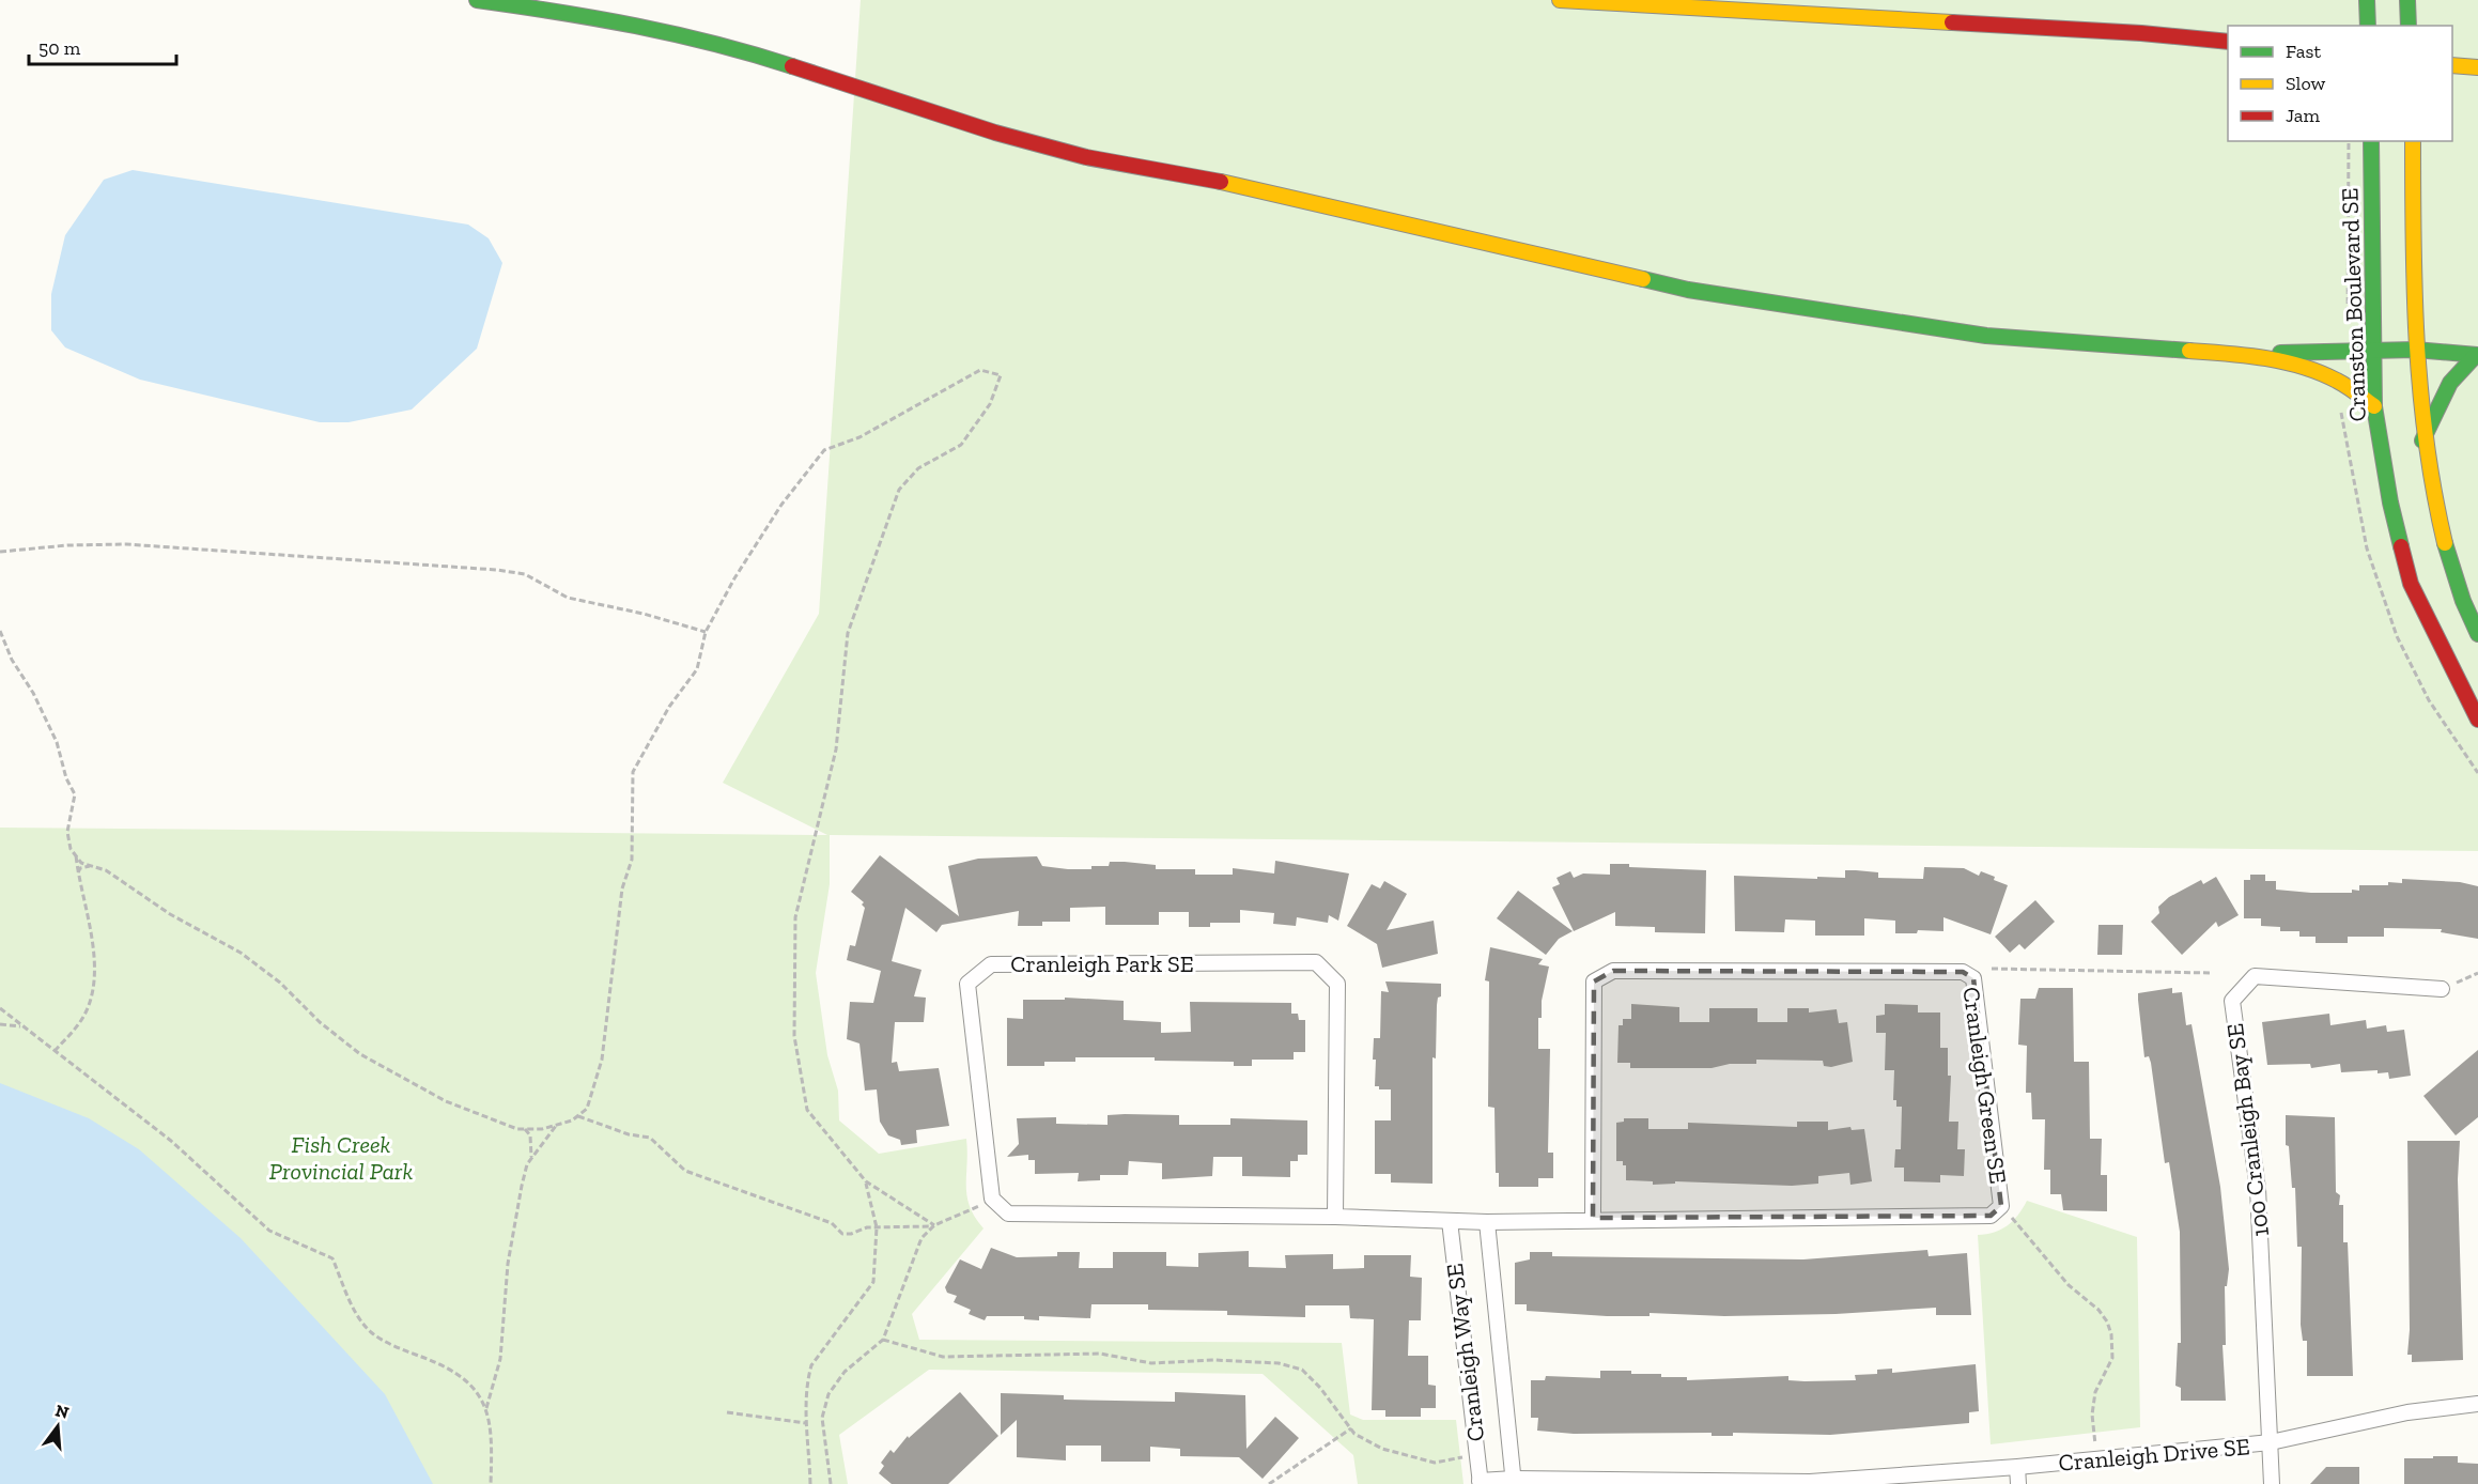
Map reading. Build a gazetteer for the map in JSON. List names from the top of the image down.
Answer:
{
  "streets": {
    "main road": ["Cranston Boulevard SE"],
    "street": [
      "Cranleigh Park SE",
      "Cranleigh Green SE",
      "100 Cranleigh Bay SE",
      "Cranleigh Way SE",
      "Cranleigh Drive SE"
    ]
  },
  "crossings": [
    ["Cranleigh Green SE", "Cranleigh Way SE"],
    ["100 Cranleigh Bay SE", "Cranleigh Drive SE"],
    ["Cranleigh Way SE", "Cranleigh Drive SE"]
  ],
  "parks": ["Fish Creek Provincial Park"],
  "legend": ["Fast", "Slow", "Jam"],
  "scale_bar": "50 m",
  "north": "top"
}
